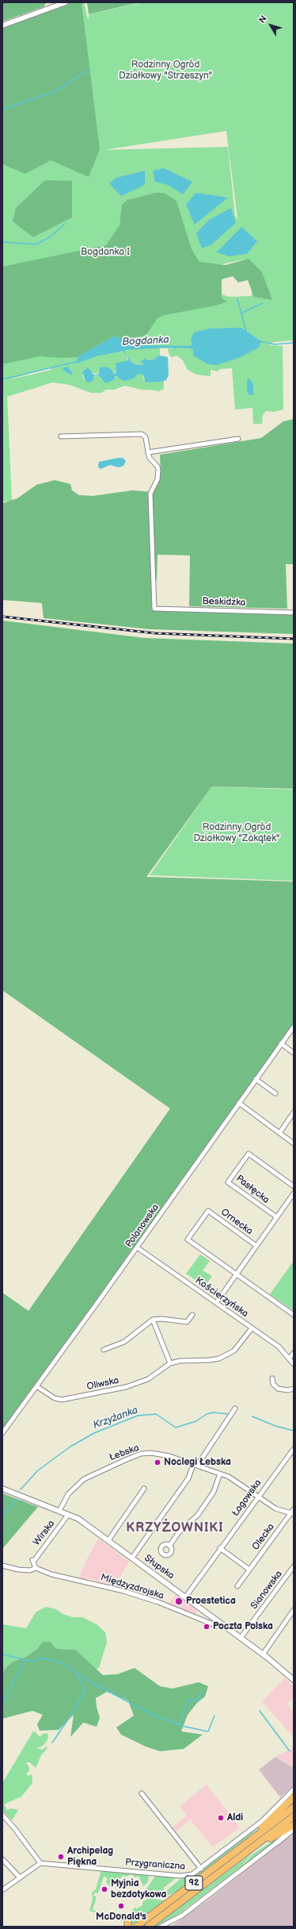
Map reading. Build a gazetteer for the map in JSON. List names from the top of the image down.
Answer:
{
  "streets": {
    "main road": ["92"],
    "street": [
      "Beskidzka",
      "Pasłęcka",
      "Ornecka",
      "Polanowska",
      "Kościerzyńska",
      "Oliwska",
      "Łebska",
      "Łagowska",
      "Wirska",
      "Olecka",
      "Słupska",
      "Międzyzdrojska",
      "Sianowska",
      "Przygraniczna"
    ]
  },
  "crossings": [
    ["Polanowska", "Kościerzyńska"],
    ["Polanowska", "Oliwska"],
    ["Kościerzyńska", "Oliwska"],
    ["Łebska", "Łagowska"],
    ["Łebska", "Olecka"],
    ["Łebska", "Słupska"],
    ["Łagowska", "Słupska"],
    ["Wirska", "Słupska"],
    ["Wirska", "Międzyzdrojska"],
    ["Słupska", "Międzyzdrojska"],
    ["Słupska", "Sianowska"]
  ],
  "districts": ["KRZYŻOWNIKI"],
  "water": ["Bogdanka", "Krzyżanka"],
  "parks": ["Rodzinny Ogród Działkowy \"Strzeszyn\"", "Bogdanka I", "Rodzinny Ogród Działkowy \"Zakątek\""],
  "places": [
    "Noclegi Łebska",
    "Proestetica",
    "Poczta Polska",
    "Aldi",
    "Archipelag Piękna",
    "Myjnia bezdotykowa",
    "McDonald's"
  ],
  "north": "top left"
}
